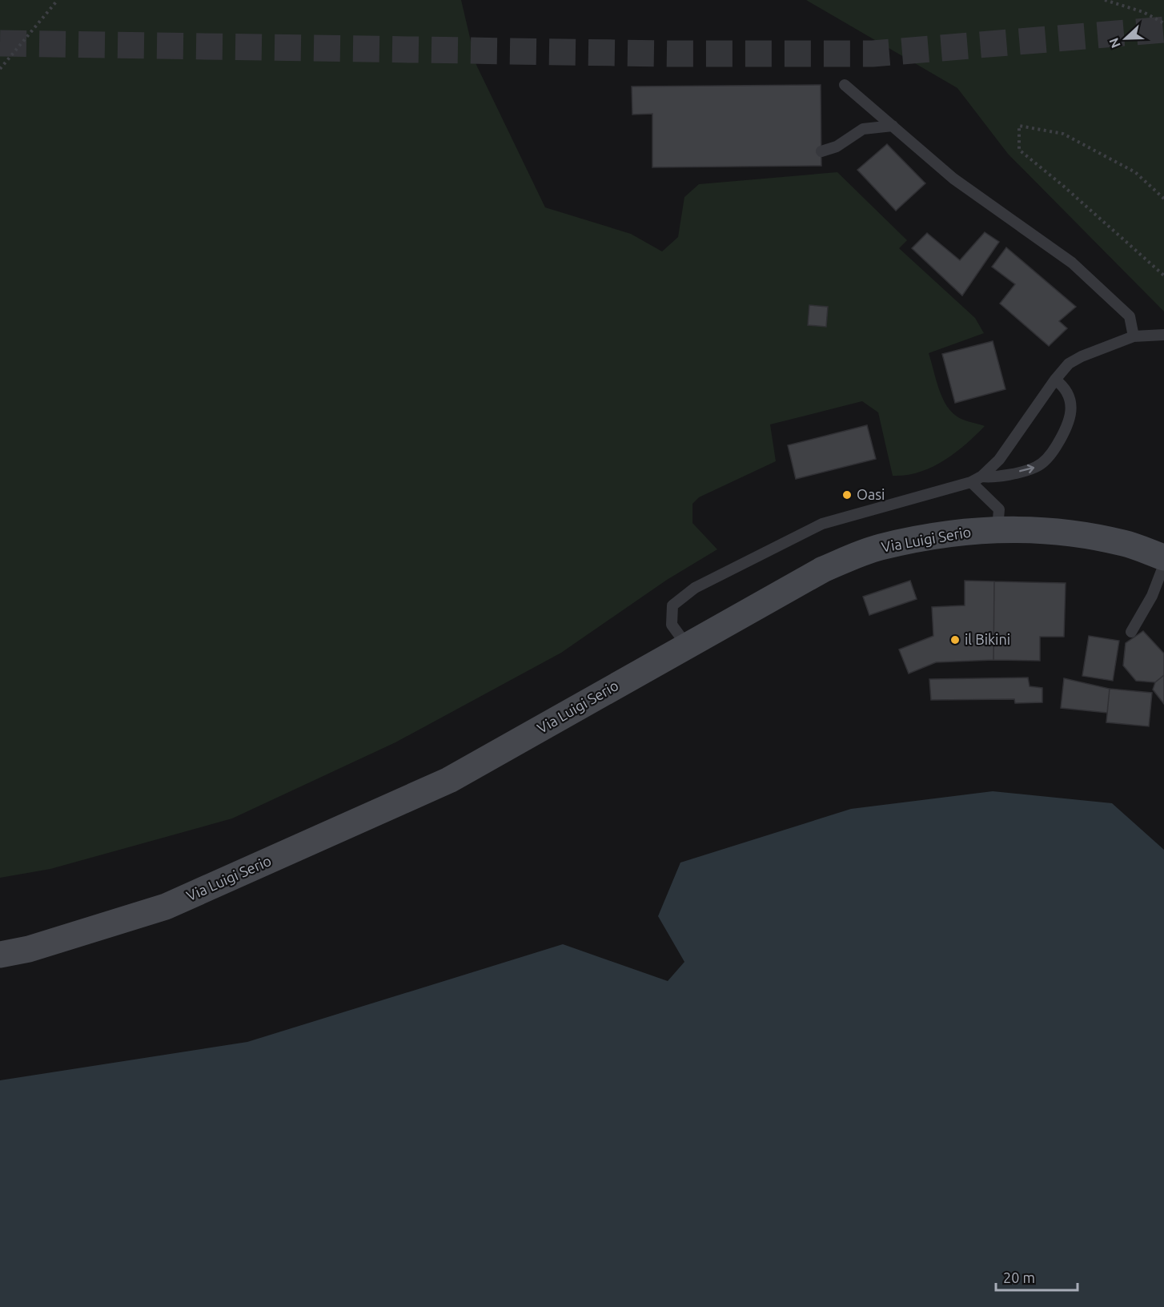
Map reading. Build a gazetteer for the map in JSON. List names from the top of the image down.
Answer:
{
  "streets": {
    "main road": ["Via Luigi Serio"]
  },
  "places": ["Oasi", "il Bikini"],
  "scale_bar": "20 m",
  "north": "left"
}
